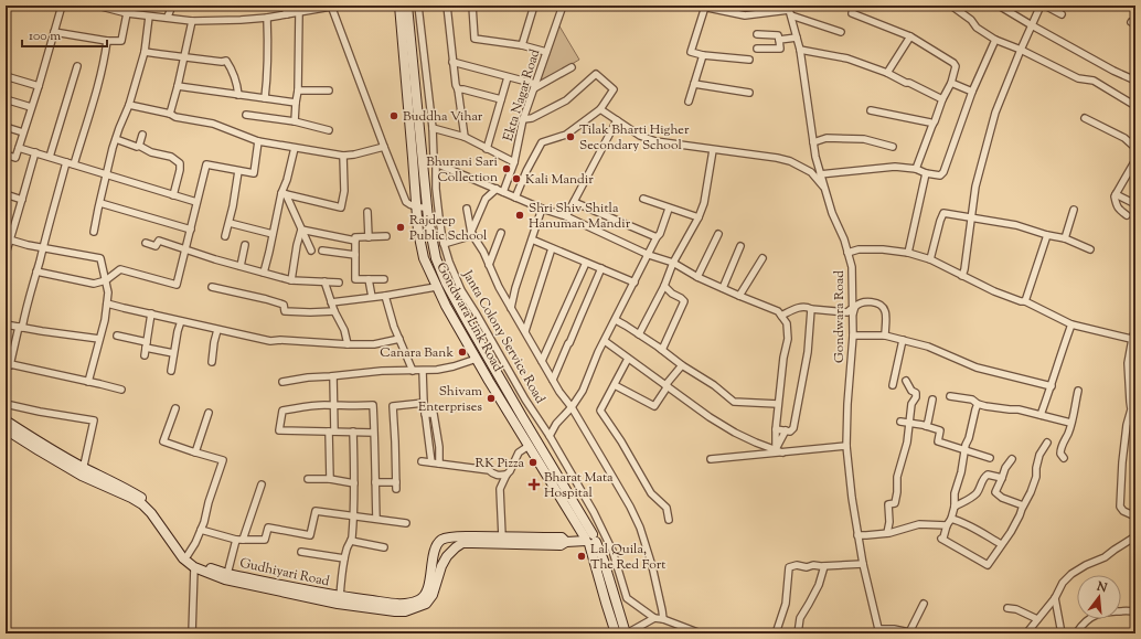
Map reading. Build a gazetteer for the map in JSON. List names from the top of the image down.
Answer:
{
  "streets": {
    "street": [
      "Ekta Nagar Road",
      "Gondwara Link Road",
      "Gondwara Road",
      "Janta Colony Service Road",
      "Gudhiyari Road"
    ]
  },
  "crossings": [
    ["Gondwara Link Road", "Janta Colony Service Road"],
    ["Gondwara Link Road", "Gudhiyari Road"],
    ["Janta Colony Service Road", "Gudhiyari Road"]
  ],
  "places": {
    "other": [
      "Buddha Vihar",
      "Tilak Bharti Higher Secondary School",
      "Bhurani Sari Collection",
      "Kali Mandir",
      "Shri Shiv Shitla Hanuman Mandir",
      "Rajdeep Public School",
      "Canara Bank",
      "Shivam Enterprises",
      "RK Pizza",
      "Lal Quila, The Red Fort"
    ],
    "health": ["Bharat Mata Hospital"]
  },
  "scale_bar": "100 m",
  "north": "top"
}
